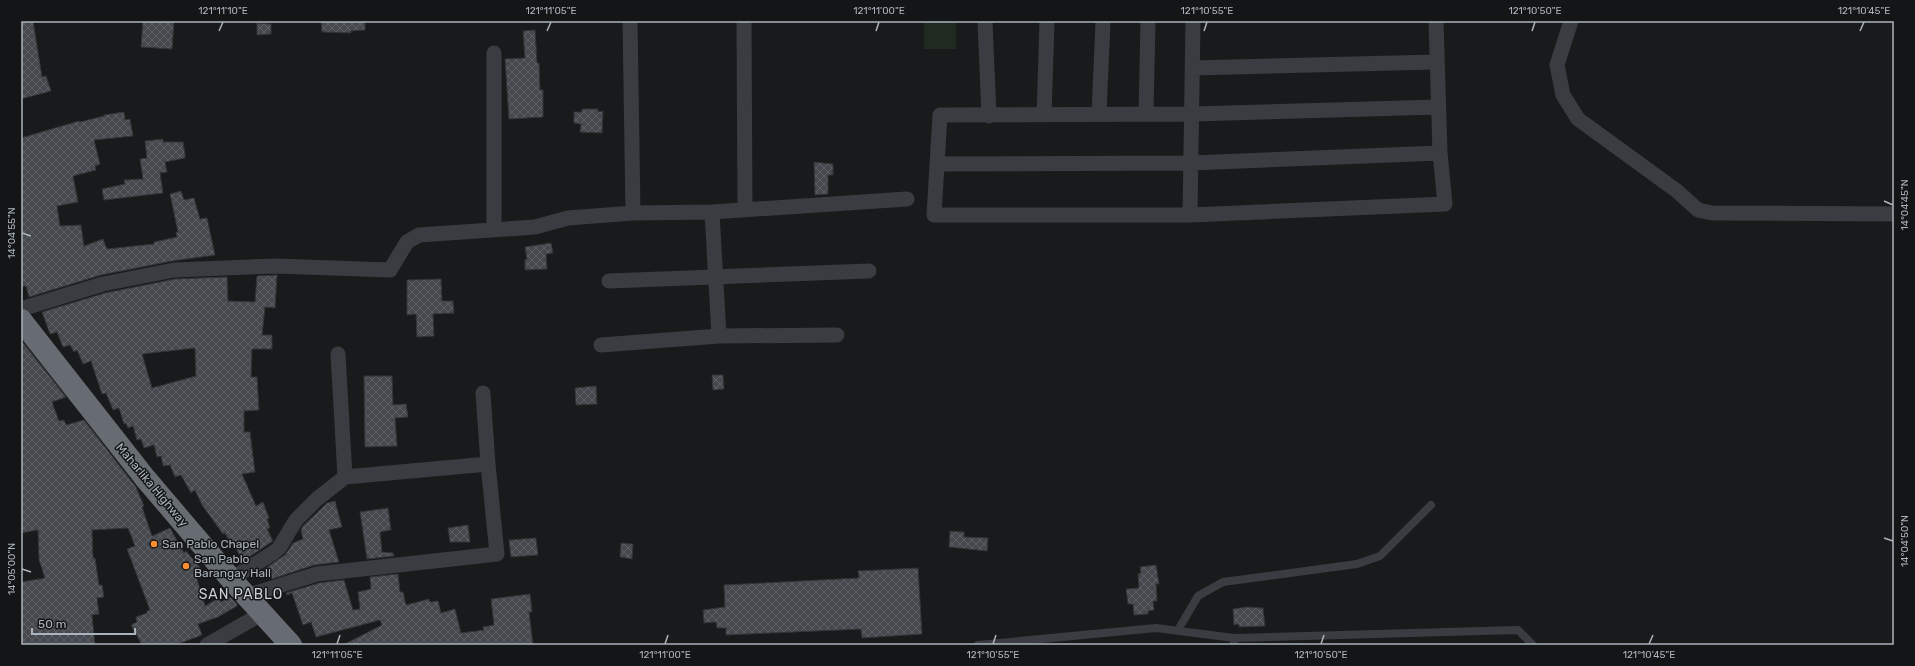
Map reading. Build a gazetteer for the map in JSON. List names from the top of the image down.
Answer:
{
  "streets": {
    "highway": ["Maharlika Highway"]
  },
  "districts": ["SAN PABLO"],
  "places": ["San Pablo Chapel", "San Pablo Barangay Hall"],
  "scale_bar": "50 m",
  "coordinates": [
    "121°11'10\"E",
    "121°11'05\"E",
    "121°11'00\"E",
    "121°10'55\"E",
    "121°10'50\"E",
    "121°10'45\"E",
    "14°04'45\"N",
    "14°04'55\"N",
    "14°04'50\"N",
    "14°05'00\"N"
  ]
}
